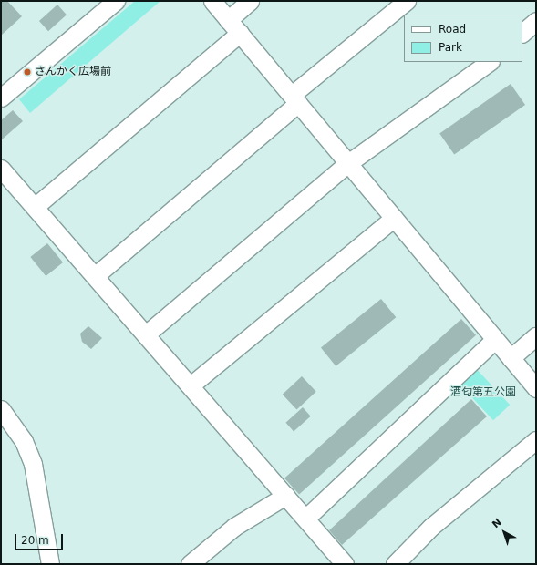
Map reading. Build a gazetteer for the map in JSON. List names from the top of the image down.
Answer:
{
  "parks": ["酒匂第五公園"],
  "places": ["さんかく広場前"],
  "legend": ["Road", "Park"],
  "scale_bar": "20 m",
  "north": "top left"
}
